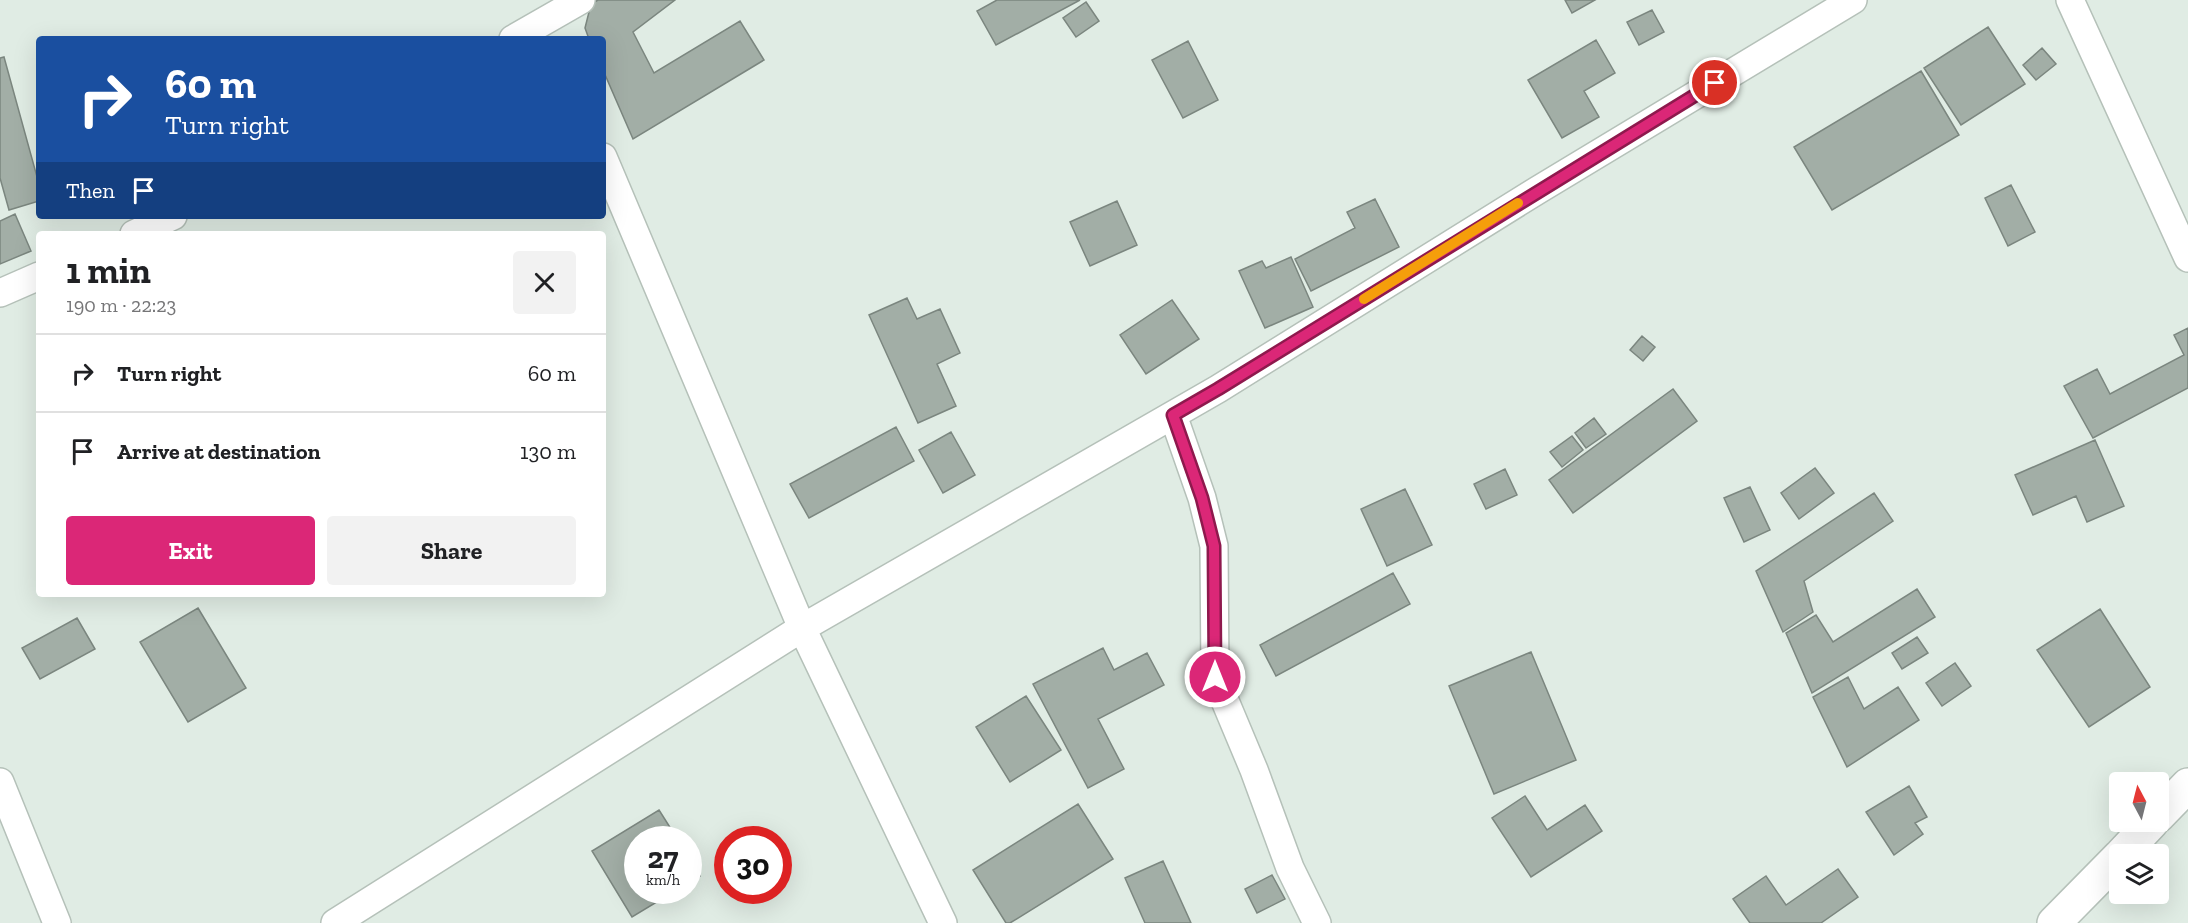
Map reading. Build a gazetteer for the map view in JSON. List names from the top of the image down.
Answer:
{
  "north": "top",
  "page": {
    "turn": ["60 m", "Turn right"],
    "then": "Then",
    "heading": ["1 min", "190 m · 22:23"],
    "list": [
      {
        "name": "Turn right",
        "value": "60 m"
      },
      {
        "name": "Arrive at destination",
        "value": "130 m"
      }
    ],
    "buttons": ["Exit", "Share"],
    "speed": "27 km/h",
    "limit": "30"
  }
}
